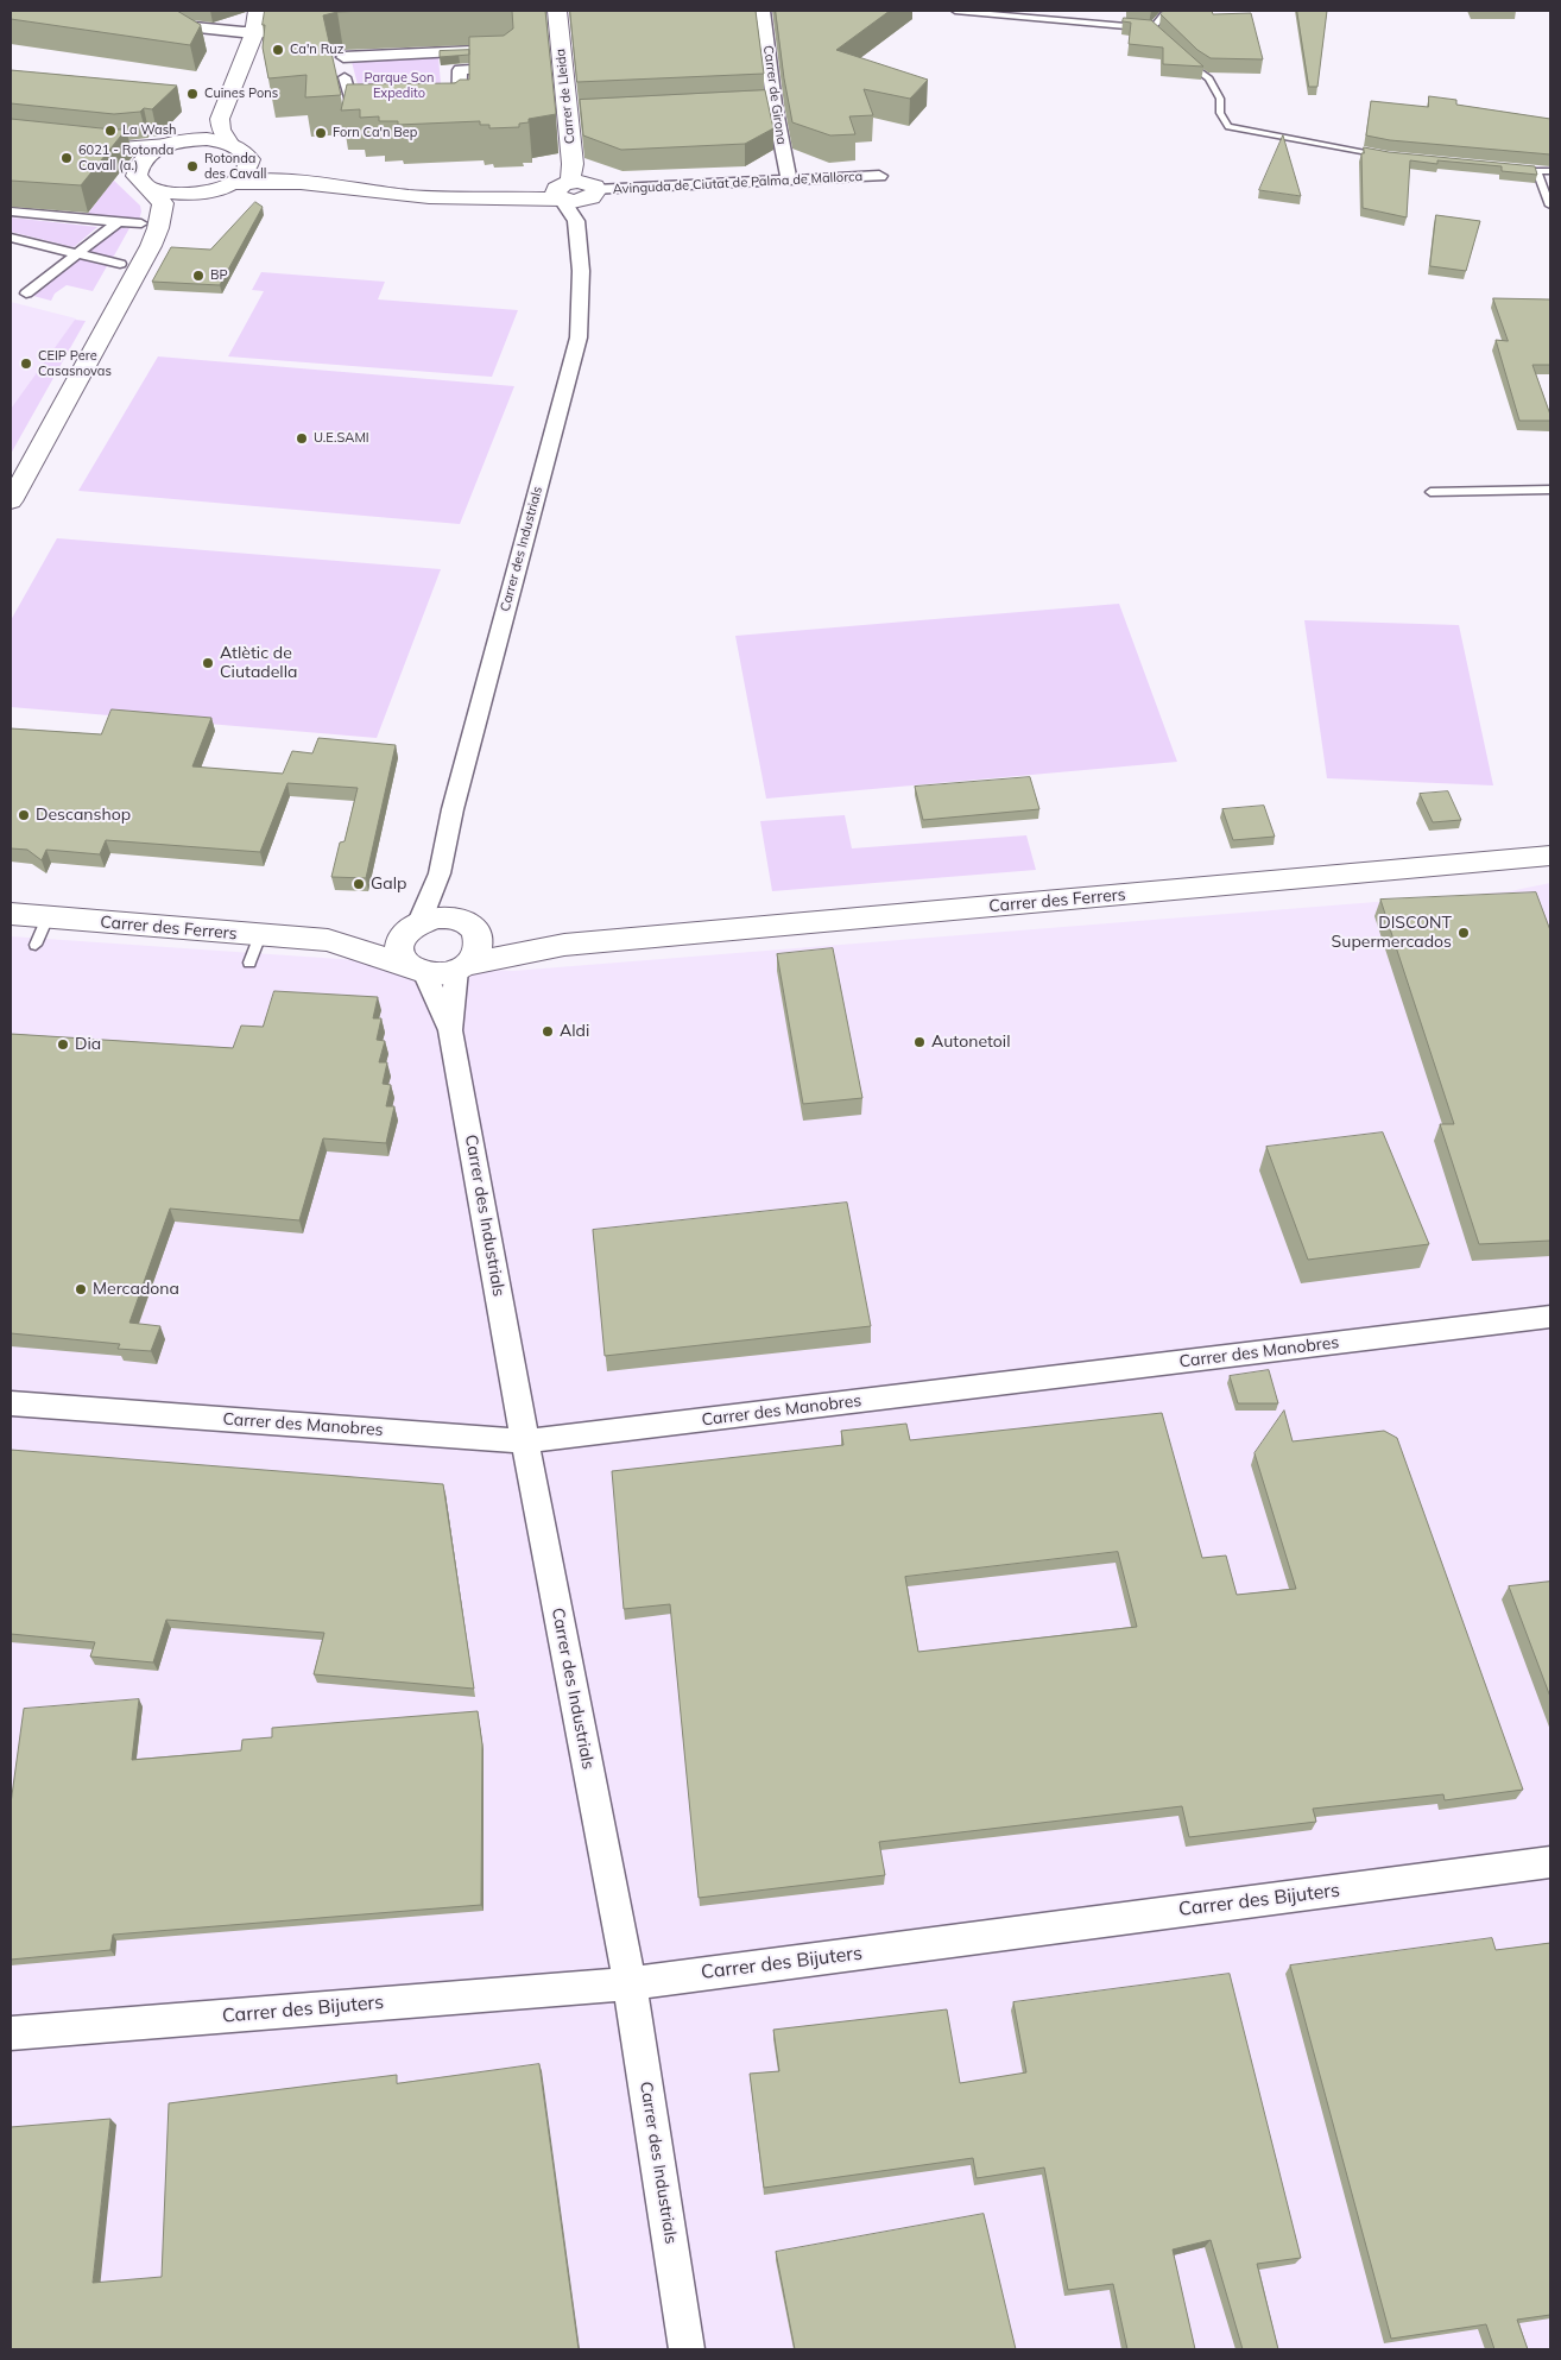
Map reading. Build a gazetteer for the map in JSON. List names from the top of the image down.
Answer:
{
  "streets": {
    "street": [
      "Carrer de Girona",
      "Carrer de Lleida",
      "Avinguda de Ciutat de Palma de Mallorca",
      "Carrer des Industrials",
      "Carrer des Ferrers",
      "Carrer des Manobres",
      "Carrer des Bijuters"
    ]
  },
  "crossings": [
    ["Carrer de Girona", "Avinguda de Ciutat de Palma de Mallorca"],
    ["Carrer des Industrials", "Carrer des Ferrers"],
    ["Carrer des Industrials", "Carrer des Manobres"],
    ["Carrer des Industrials", "Carrer des Bijuters"]
  ],
  "parks": ["Parque Son Expedito"],
  "places": [
    "Ca'n Ruz",
    "Cuines Pons",
    "La Wash",
    "Forn Ca'n Bep",
    "6021 - Rotonda Cavall (a.)",
    "Rotonda des Cavall",
    "BP",
    "CEIP Pere Casasnovas",
    "U.E.SAMI",
    "Atlètic de Ciutadella",
    "Descanshop",
    "Galp",
    "DISCONT Supermercados",
    "Aldi",
    "Autonetoil",
    "Dia",
    "Mercadona"
  ]
}
